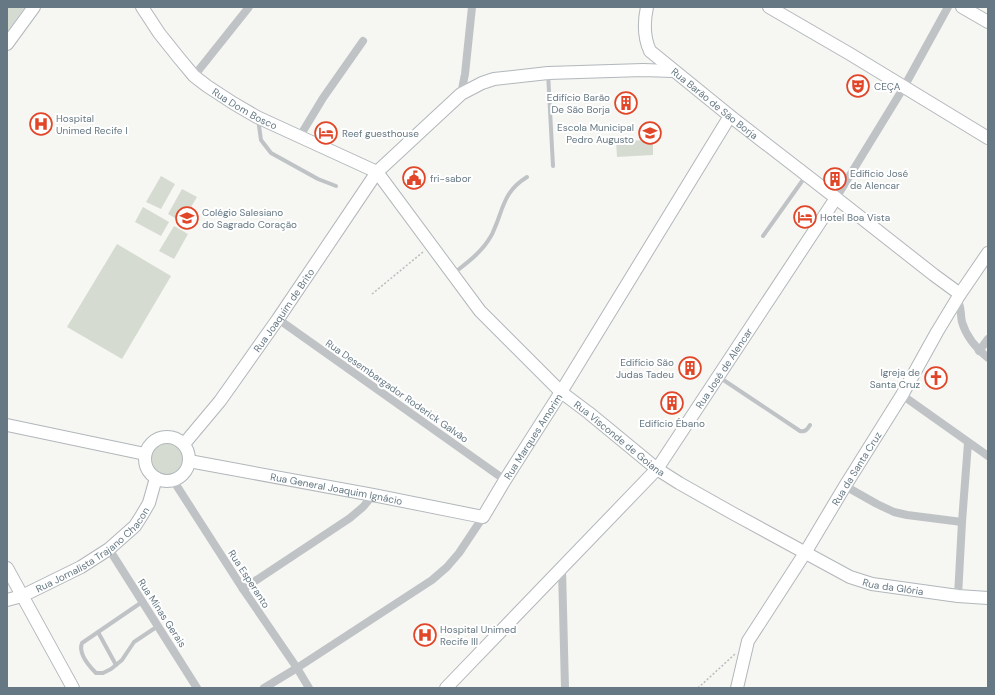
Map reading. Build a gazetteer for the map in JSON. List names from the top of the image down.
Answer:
{
  "streets": {
    "street": [
      "Rua Barão de São Borja",
      "Rua Dom Bosco",
      "Rua Joaquim de Brito",
      "Rua José de Alencar",
      "Rua Desembargador Roderick Galvão",
      "Rua Marques Amorim",
      "Rua Visconde de Goiana",
      "Rua da Santa Cruz",
      "Rua General Joaquim Ignácio",
      "Rua Jornalista Trajano Chacon",
      "Rua Esperanto",
      "Rua da Glória",
      "Rua Minas Gerais"
    ]
  },
  "crossings": [
    ["Rua Barão de São Borja", "Rua Dom Bosco"],
    ["Rua Barão de São Borja", "Rua Joaquim de Brito"],
    ["Rua Barão de São Borja", "Rua José de Alencar"],
    ["Rua Barão de São Borja", "Rua Marques Amorim"],
    ["Rua Barão de São Borja", "Rua Visconde de Goiana"],
    ["Rua Barão de São Borja", "Rua da Santa Cruz"],
    ["Rua Dom Bosco", "Rua Joaquim de Brito"],
    ["Rua Dom Bosco", "Rua Visconde de Goiana"],
    ["Rua Joaquim de Brito", "Rua Desembargador Roderick Galvão"],
    ["Rua Joaquim de Brito", "Rua Visconde de Goiana"],
    ["Rua Joaquim de Brito", "Rua General Joaquim Ignácio"],
    ["Rua Joaquim de Brito", "Rua Jornalista Trajano Chacon"],
    ["Rua Joaquim de Brito", "Rua Esperanto"],
    ["Rua José de Alencar", "Rua Visconde de Goiana"],
    ["Rua Desembargador Roderick Galvão", "Rua Marques Amorim"],
    ["Rua Marques Amorim", "Rua Visconde de Goiana"],
    ["Rua Marques Amorim", "Rua General Joaquim Ignácio"],
    ["Rua Marques Amorim", "Rua Esperanto"],
    ["Rua Visconde de Goiana", "Rua da Santa Cruz"],
    ["Rua Visconde de Goiana", "Rua da Glória"],
    ["Rua da Santa Cruz", "Rua da Glória"],
    ["Rua General Joaquim Ignácio", "Rua Jornalista Trajano Chacon"],
    ["Rua General Joaquim Ignácio", "Rua Esperanto"],
    ["Rua Jornalista Trajano Chacon", "Rua Esperanto"],
    ["Rua Jornalista Trajano Chacon", "Rua Minas Gerais"]
  ],
  "places": {
    "theatre": ["CEÇA"],
    "building": [
      "Edifício Barão De São Borja",
      "Edificio José de Alencar",
      "Edifício São Judas Tadeu",
      "Edifício Ébano"
    ],
    "hospital": ["Hospital Unimed Recife I", "Hospital Unimed Recife III"],
    "hotel": ["Reef guesthouse", "Hotel Boa Vista"],
    "school or university": ["Escola Municipal Pedro Augusto", "Colégio Salesiano do Sagrado Coração"],
    "public building": ["fri-sabor"],
    "church": ["Igreja de Santa Cruz"]
  }
}
